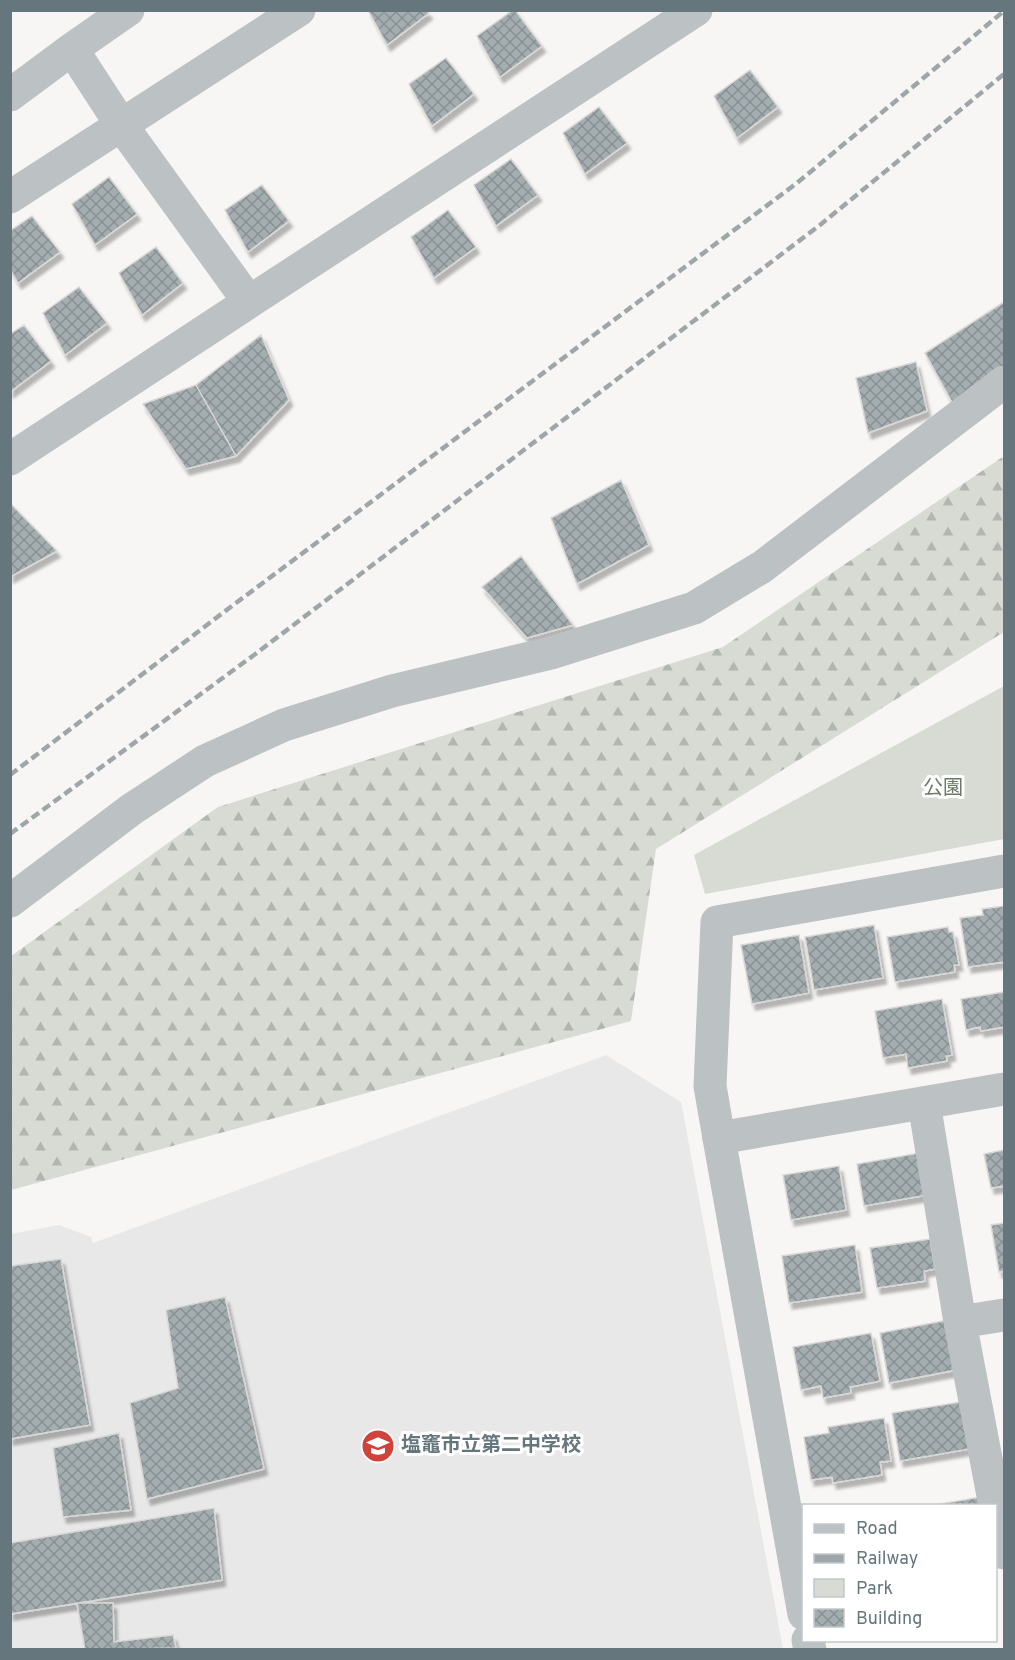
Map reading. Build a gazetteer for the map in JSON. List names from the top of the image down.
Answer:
{
  "parks": ["公園"],
  "places": {
    "school or university": ["塩竈市立第二中学校"]
  },
  "legend": [
    "Road",
    "Railway",
    "Park",
    "Building"
  ]
}
